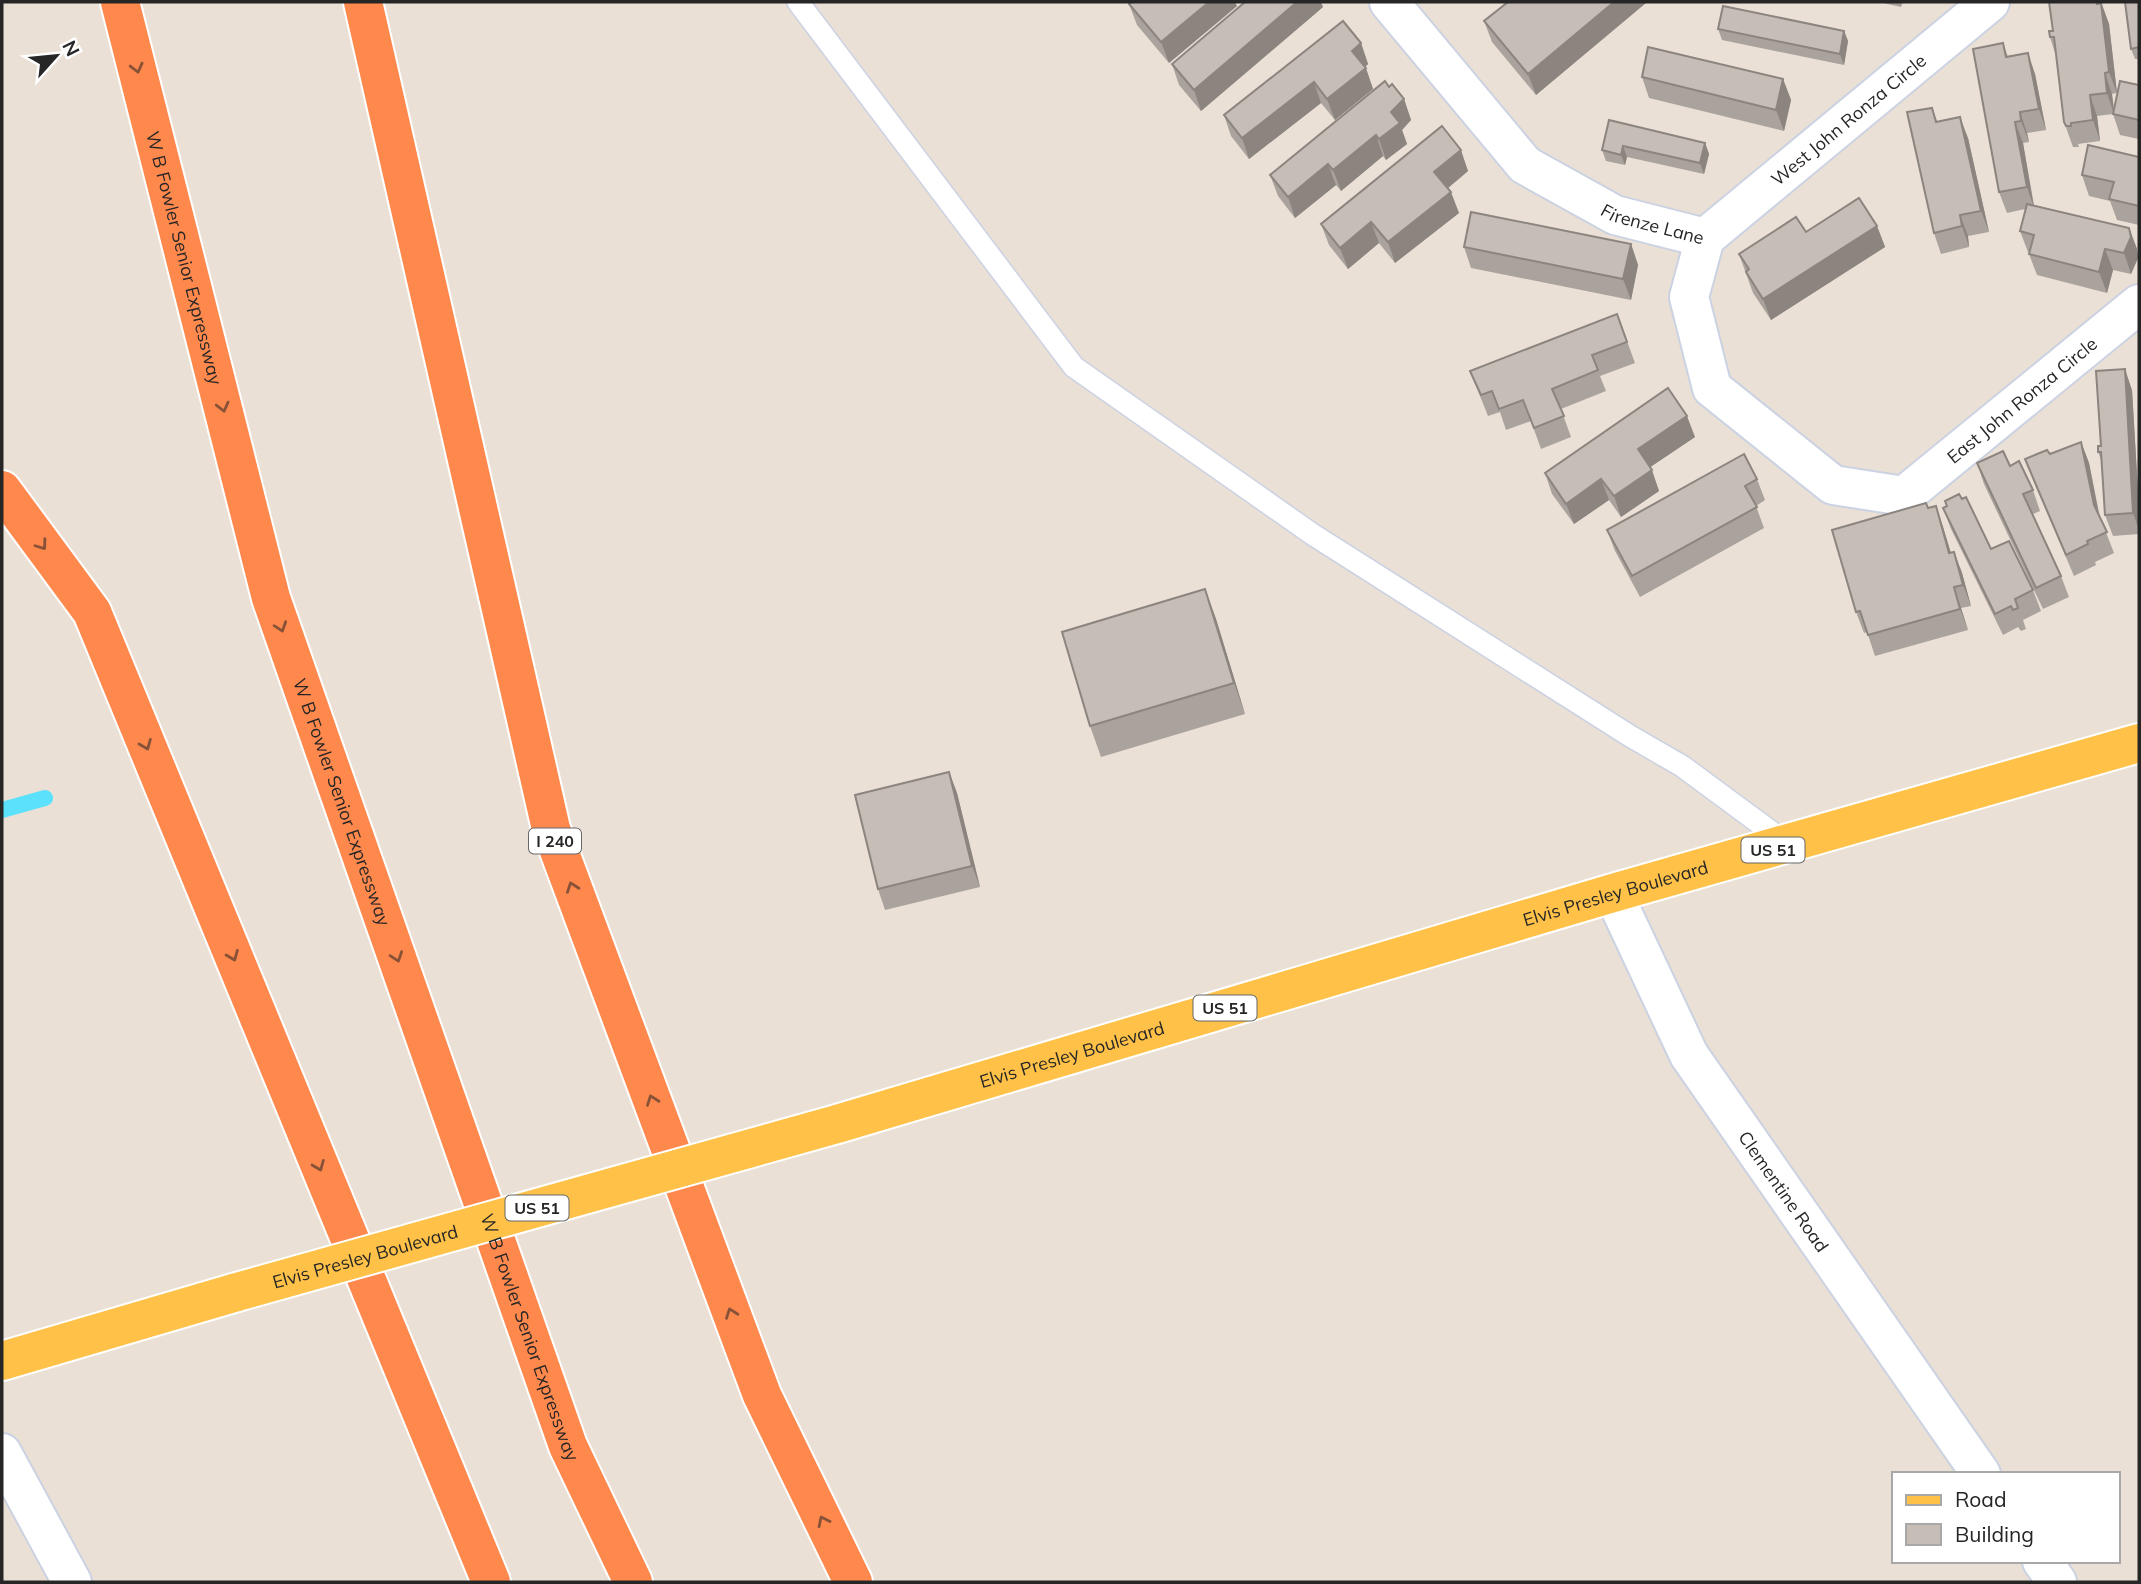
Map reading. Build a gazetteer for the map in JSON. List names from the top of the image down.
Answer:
{
  "streets": {
    "highway": ["W B Fowler Senior Expressway", "I 240"],
    "main road": ["US 51", "Elvis Presley Boulevard"],
    "street": [
      "West John Ronza Circle",
      "Firenze Lane",
      "East John Ronza Circle",
      "Clementine Road"
    ]
  },
  "crossings": [
    ["West John Ronza Circle", "Firenze Lane"],
    ["Firenze Lane", "East John Ronza Circle"],
    ["Elvis Presley Boulevard", "Clementine Road"]
  ],
  "legend": ["Road", "Building"],
  "north": "top right"
}
